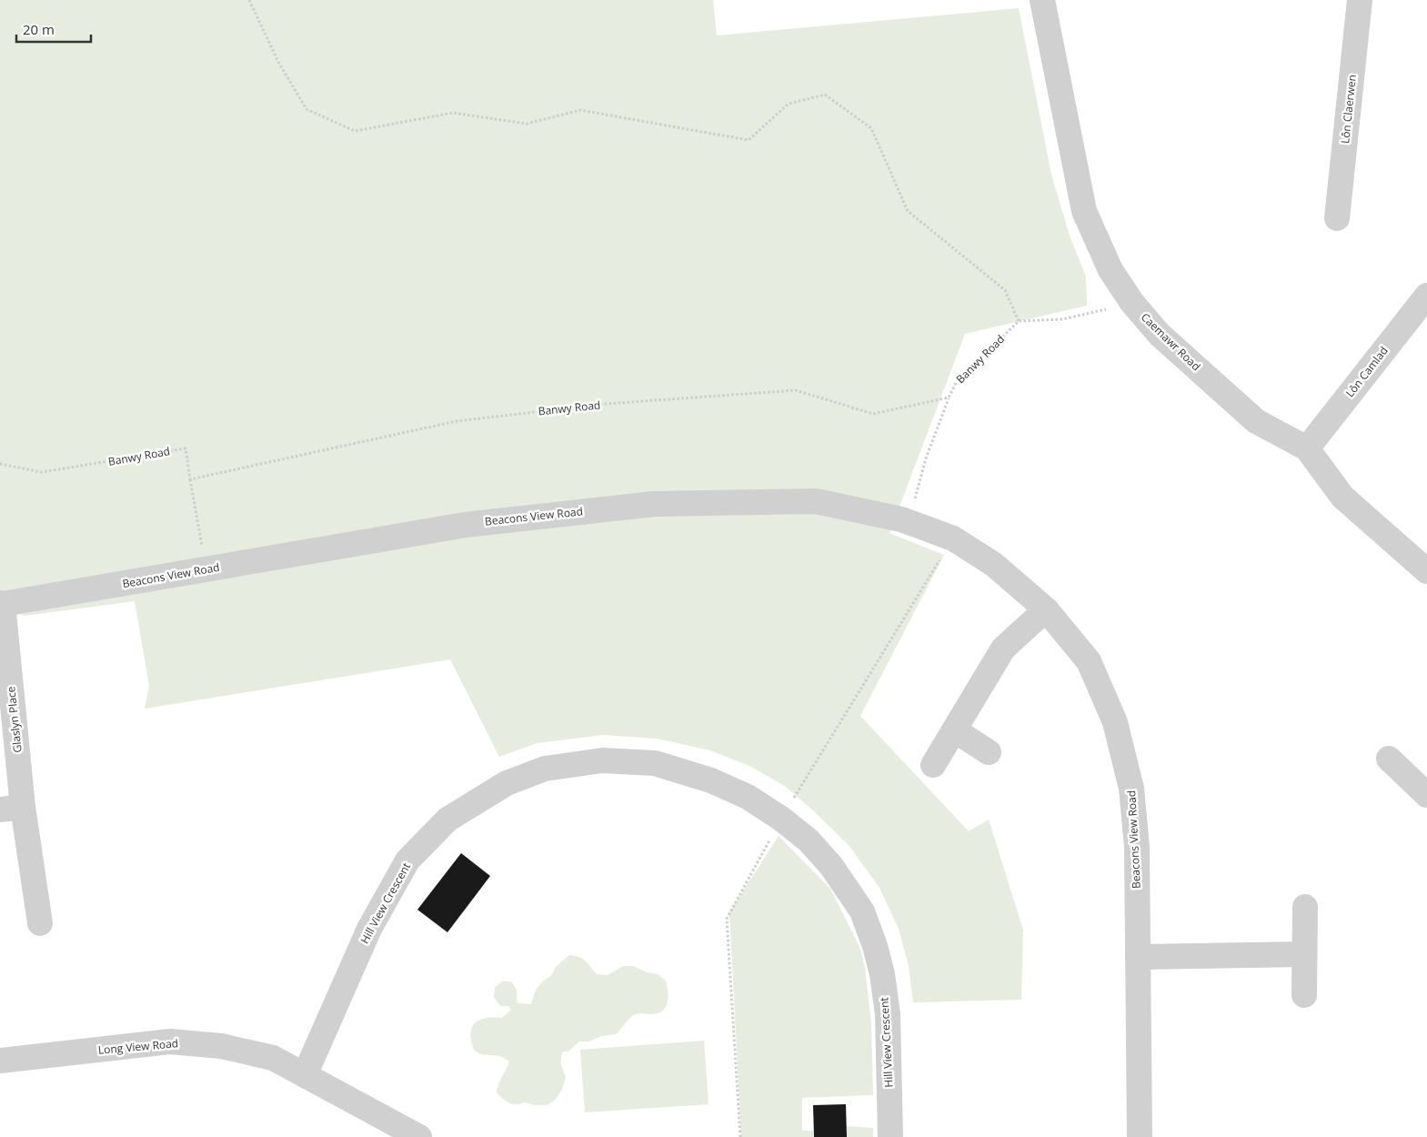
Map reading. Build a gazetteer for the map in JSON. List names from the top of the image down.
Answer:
{
  "streets": {
    "street": [
      "Lôn Claerwen",
      "Caemawr Road",
      "Lôn Camlad",
      "Beacons View Road",
      "Glaslyn Place",
      "Hill View Crescent",
      "Long View Road"
    ],
    "path": ["Banwy Road"]
  },
  "crossings": [
    ["Caemawr Road", "Lôn Camlad"],
    ["Beacons View Road", "Glaslyn Place"],
    ["Hill View Crescent", "Long View Road"]
  ],
  "scale_bar": "20 m"
}
